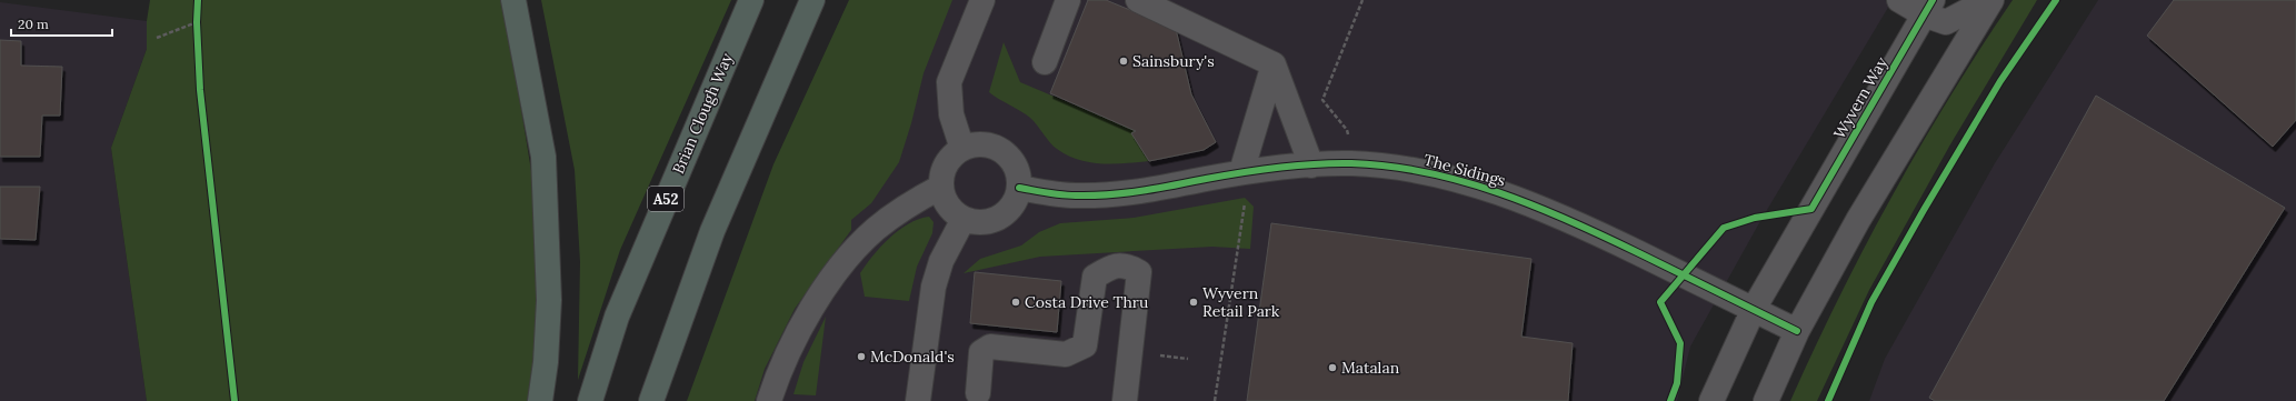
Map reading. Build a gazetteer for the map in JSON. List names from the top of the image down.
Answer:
{
  "streets": {
    "highway": ["Brian Clough Way", "A52"],
    "street": ["Wyvern Way", "The Sidings"]
  },
  "crossings": [
    ["Wyvern Way", "The Sidings"]
  ],
  "places": [
    "Sainsbury's",
    "Costa Drive Thru",
    "Wyvern Retail Park",
    "McDonald's",
    "Matalan"
  ],
  "scale_bar": "20 m"
}
